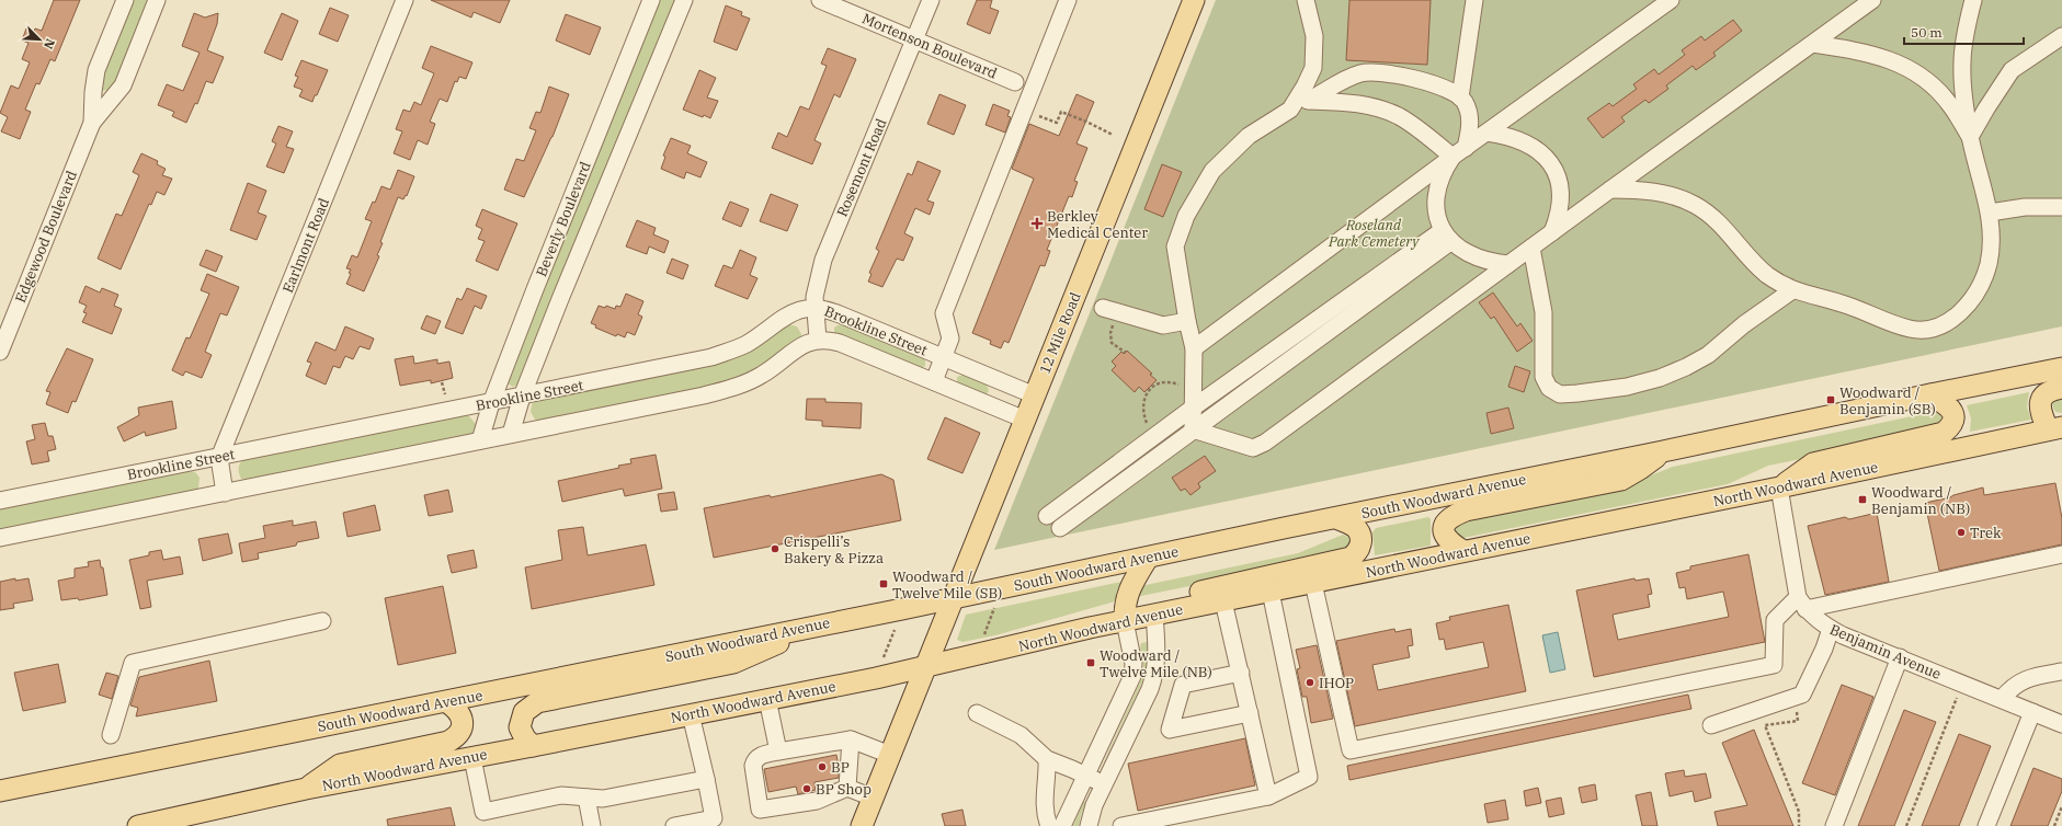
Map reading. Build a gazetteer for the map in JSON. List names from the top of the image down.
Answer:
{
  "streets": {
    "main road": ["12 Mile Road", "North Woodward Avenue", "South Woodward Avenue"],
    "street": [
      "Mortenson Boulevard",
      "Rosemont Road",
      "Beverly Boulevard",
      "Edgewood Boulevard",
      "Earlmont Road",
      "Brookline Street",
      "Benjamin Avenue"
    ]
  },
  "crossings": [
    ["Mortenson Boulevard", "Rosemont Road"],
    ["Rosemont Road", "Brookline Street"],
    ["Beverly Boulevard", "Brookline Street"],
    ["Earlmont Road", "Brookline Street"],
    ["Brookline Street", "12 Mile Road"],
    ["12 Mile Road", "North Woodward Avenue"],
    ["12 Mile Road", "South Woodward Avenue"]
  ],
  "parks": ["Roseland Park Cemetery"],
  "places": {
    "health": ["Berkley Medical Center"],
    "transit": [
      "Woodward / Benjamin (SB)",
      "Woodward / Benjamin (NB)",
      "Woodward / Twelve Mile (SB)",
      "Woodward / Twelve Mile (NB)"
    ],
    "other": [
      "Trek",
      "Crispelli’s Bakery & Pizza",
      "IHOP",
      "BP",
      "BP Shop"
    ]
  },
  "scale_bar": "50 m",
  "north": "bottom right"
}
